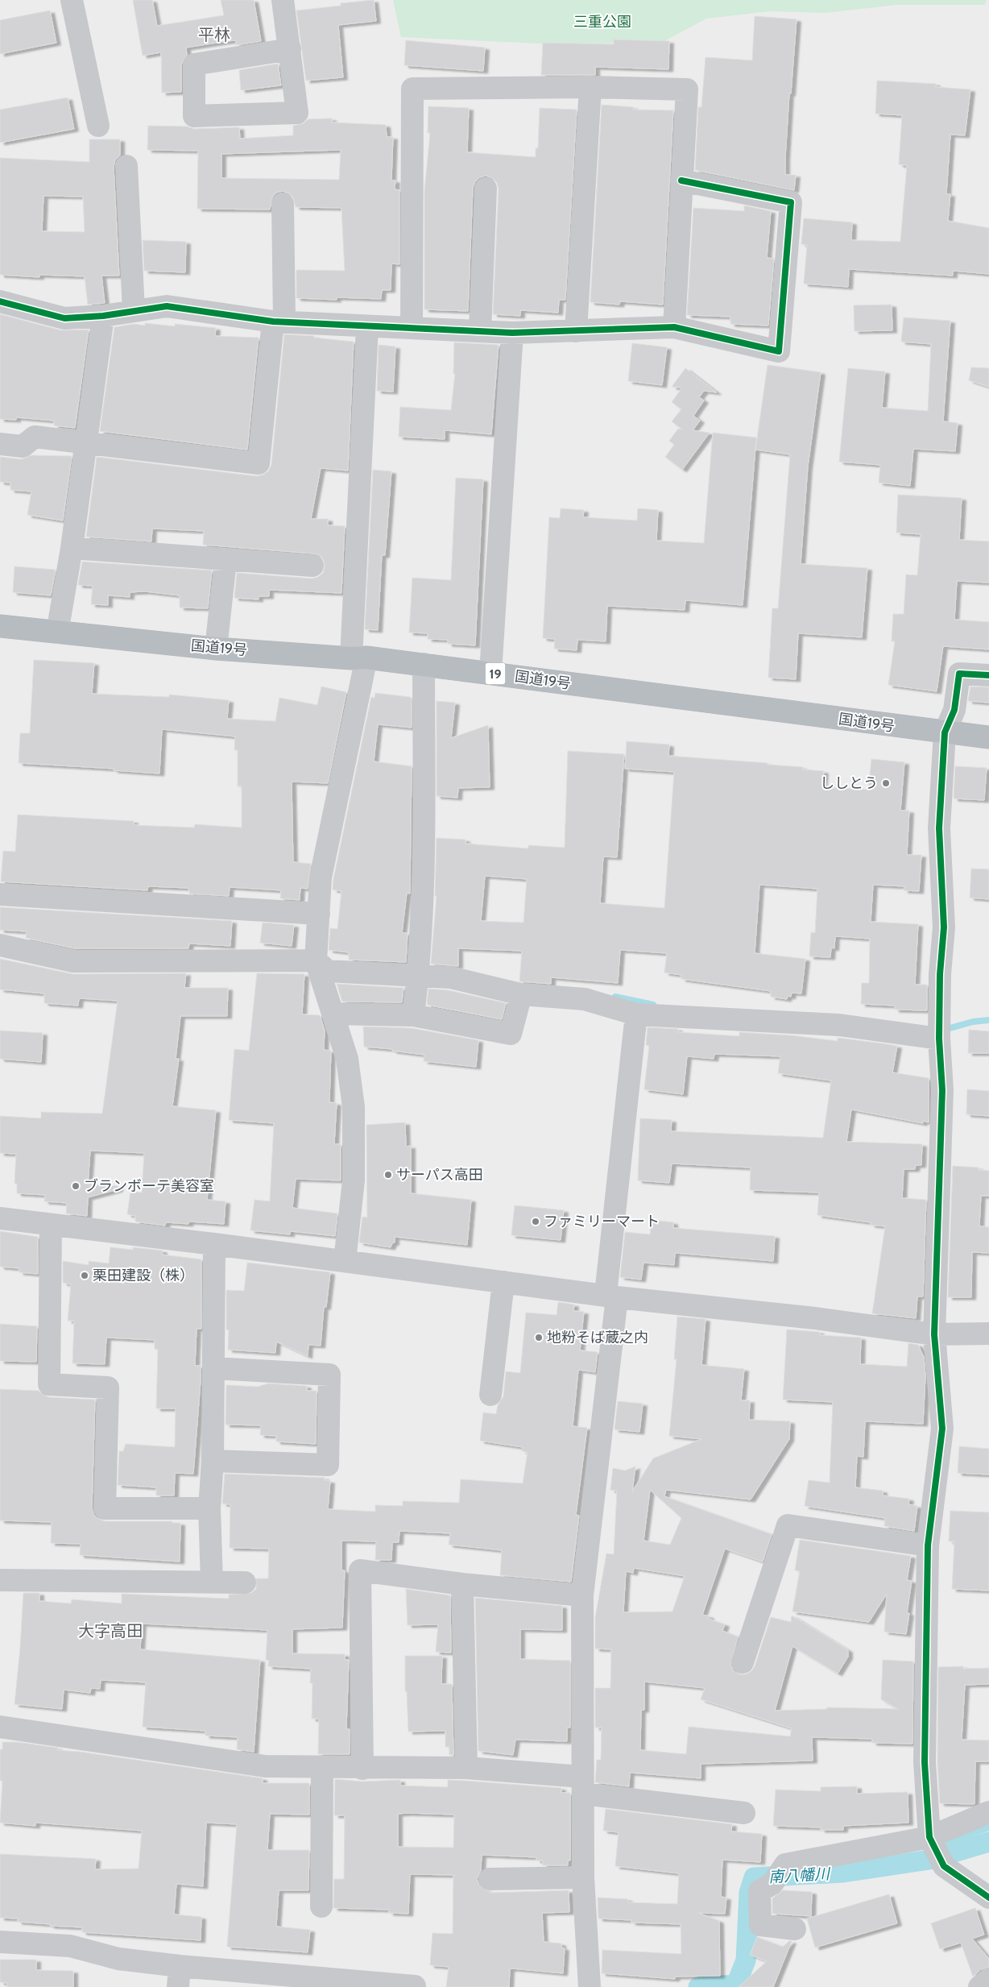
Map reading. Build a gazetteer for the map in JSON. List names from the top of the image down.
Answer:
{
  "streets": {
    "highway": ["国道19号", "19"]
  },
  "districts": ["平林", "大字高田"],
  "water": ["南八幡川"],
  "parks": ["三重公園"],
  "places": [
    "ししとう",
    "サーパス高田",
    "ブランボーテ美容室",
    "ファミリーマート",
    "栗田建設（株）",
    "地粉そば蔵之内"
  ]
}
